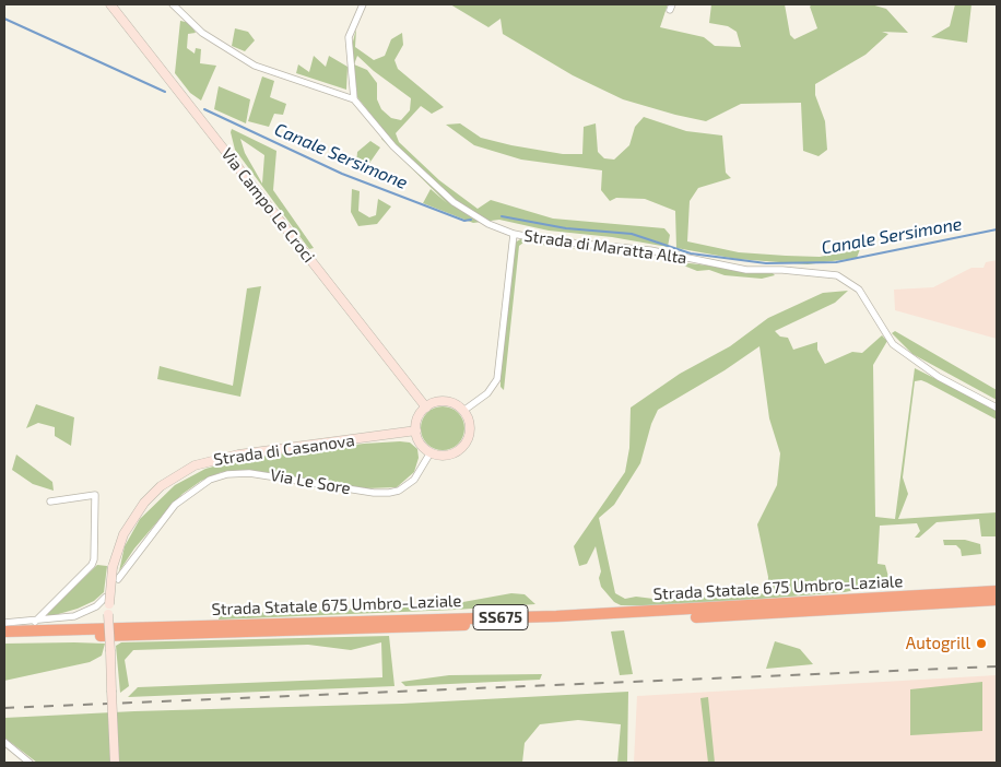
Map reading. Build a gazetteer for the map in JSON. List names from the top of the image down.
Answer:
{
  "streets": {
    "highway": ["Strada Statale 675 Umbro-Laziale", "SS675"],
    "street": [
      "Via Campo Le Croci",
      "Strada di Maratta Alta",
      "Strada di Casanova",
      "Via Le Sore"
    ]
  },
  "crossings": [
    ["Via Campo Le Croci", "Strada di Casanova"],
    ["Via Campo Le Croci", "Via Le Sore"],
    ["Strada di Casanova", "Via Le Sore"]
  ],
  "water": ["Canale Sersimone"],
  "places": ["Autogrill"]
}
